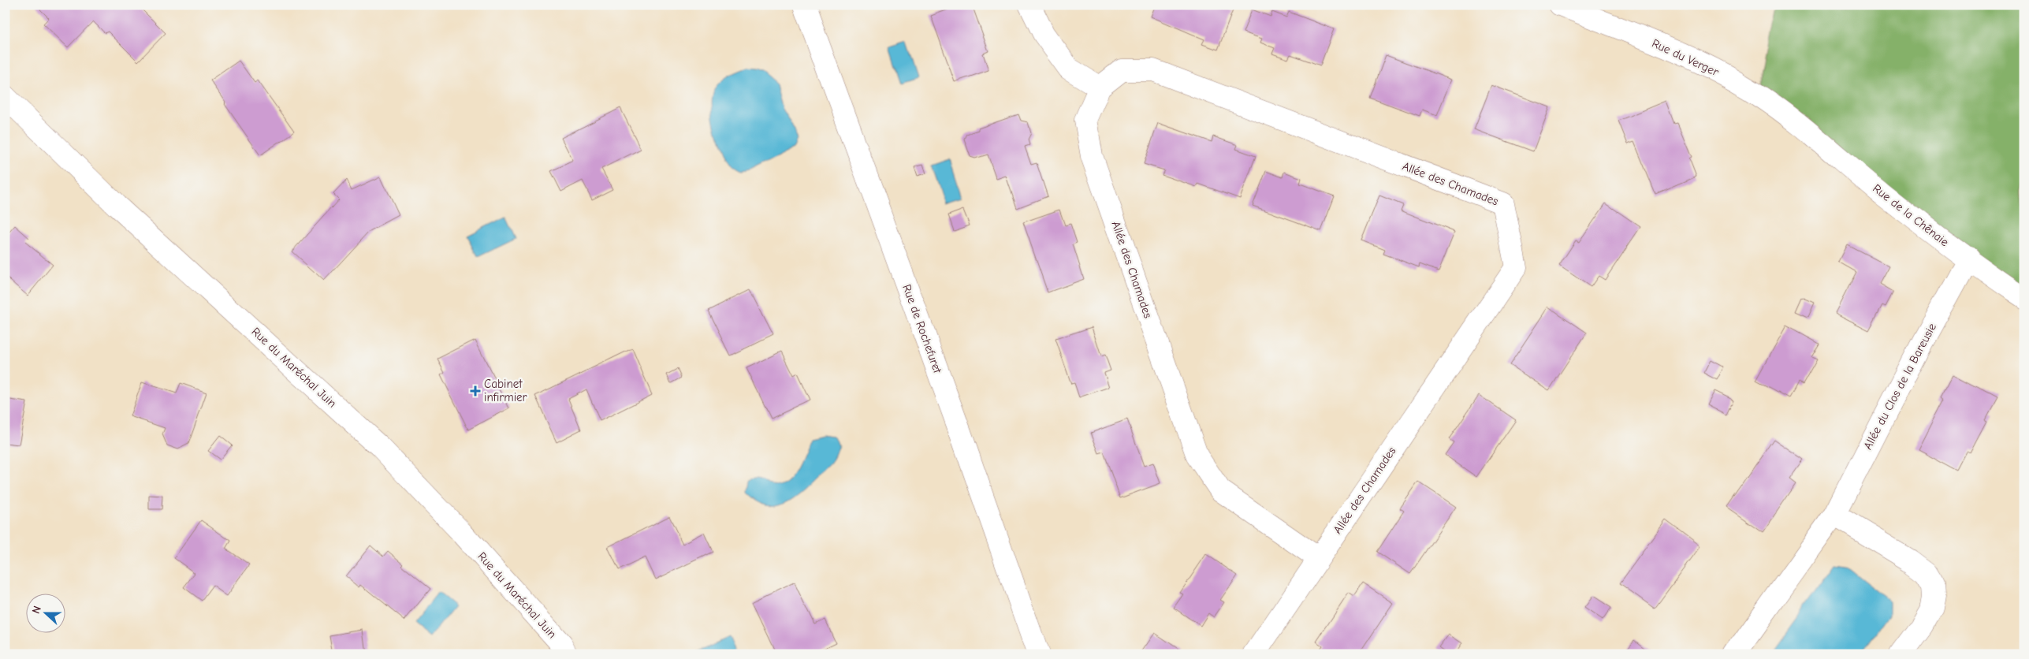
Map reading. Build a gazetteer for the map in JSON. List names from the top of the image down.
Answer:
{
  "streets": {
    "street": [
      "Rue du Verger",
      "Allée des Chamades",
      "Rue de la Chênaie",
      "Rue de Rochefuret",
      "Rue du Maréchal Juin",
      "Allée du Clos de la Bareusie"
    ]
  },
  "crossings": [
    ["Rue du Verger", "Rue de la Chênaie"],
    ["Rue de la Chênaie", "Allée du Clos de la Bareusie"]
  ],
  "places": {
    "health": ["Cabinet infirmier"]
  },
  "north": "left"
}
